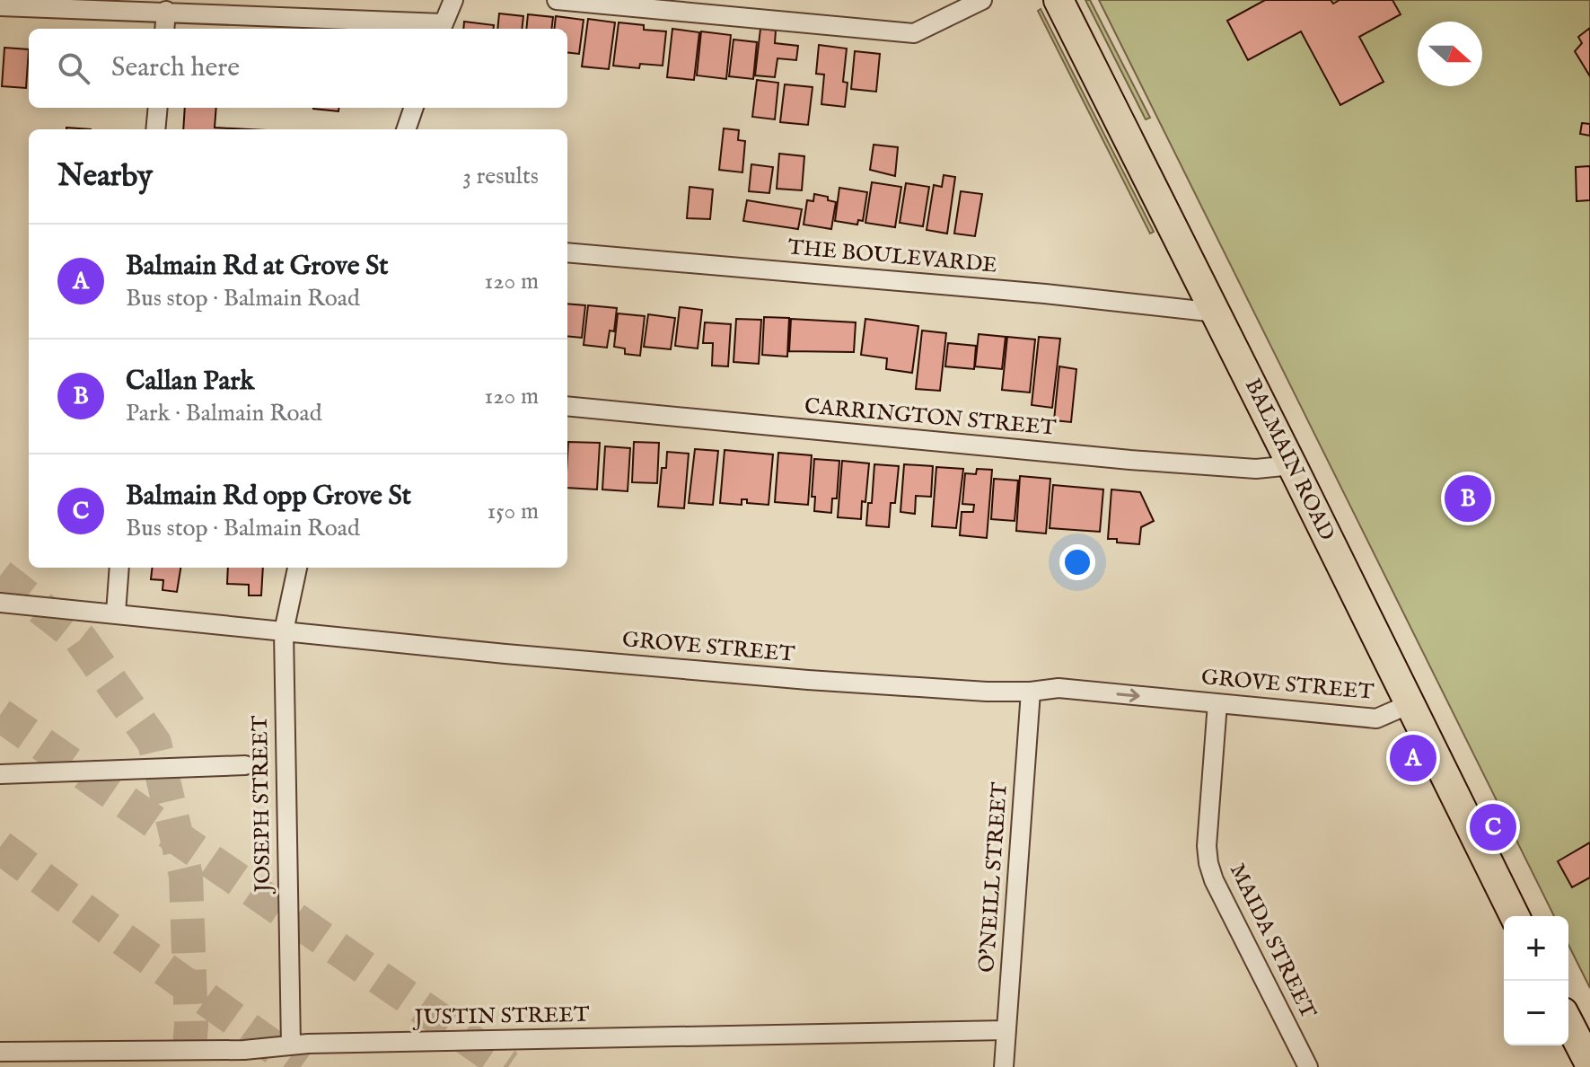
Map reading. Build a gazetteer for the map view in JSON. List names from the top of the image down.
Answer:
{
  "streets": {
    "main road": ["BALMAIN ROAD"],
    "street": [
      "THE BOULEVARDE",
      "CARRINGTON STREET",
      "GROVE STREET",
      "JOSEPH STREET",
      "O'NEILL STREET",
      "MAIDA STREET",
      "JUSTIN STREET"
    ]
  },
  "crossings": [
    ["THE BOULEVARDE", "BALMAIN ROAD"],
    ["CARRINGTON STREET", "BALMAIN ROAD"],
    ["BALMAIN ROAD", "GROVE STREET"],
    ["GROVE STREET", "JOSEPH STREET"],
    ["GROVE STREET", "O'NEILL STREET"],
    ["GROVE STREET", "MAIDA STREET"],
    ["JOSEPH STREET", "JUSTIN STREET"],
    ["O'NEILL STREET", "JUSTIN STREET"]
  ],
  "north": "right",
  "page": {
    "search": "Search here",
    "heading": ["Nearby", "3 results"],
    "list": [
      {
        "mark": "A",
        "name": "Balmain Rd at Grove St",
        "note": "Bus stop · Balmain Road",
        "value": "120 m"
      },
      {
        "mark": "B",
        "name": "Callan Park",
        "note": "Park · Balmain Road",
        "value": "120 m"
      },
      {
        "mark": "C",
        "name": "Balmain Rd opp Grove St",
        "note": "Bus stop · Balmain Road",
        "value": "150 m"
      }
    ],
    "pins": ["B", "A", "C"],
    "map_buttons": ["+", "−"]
  }
}
